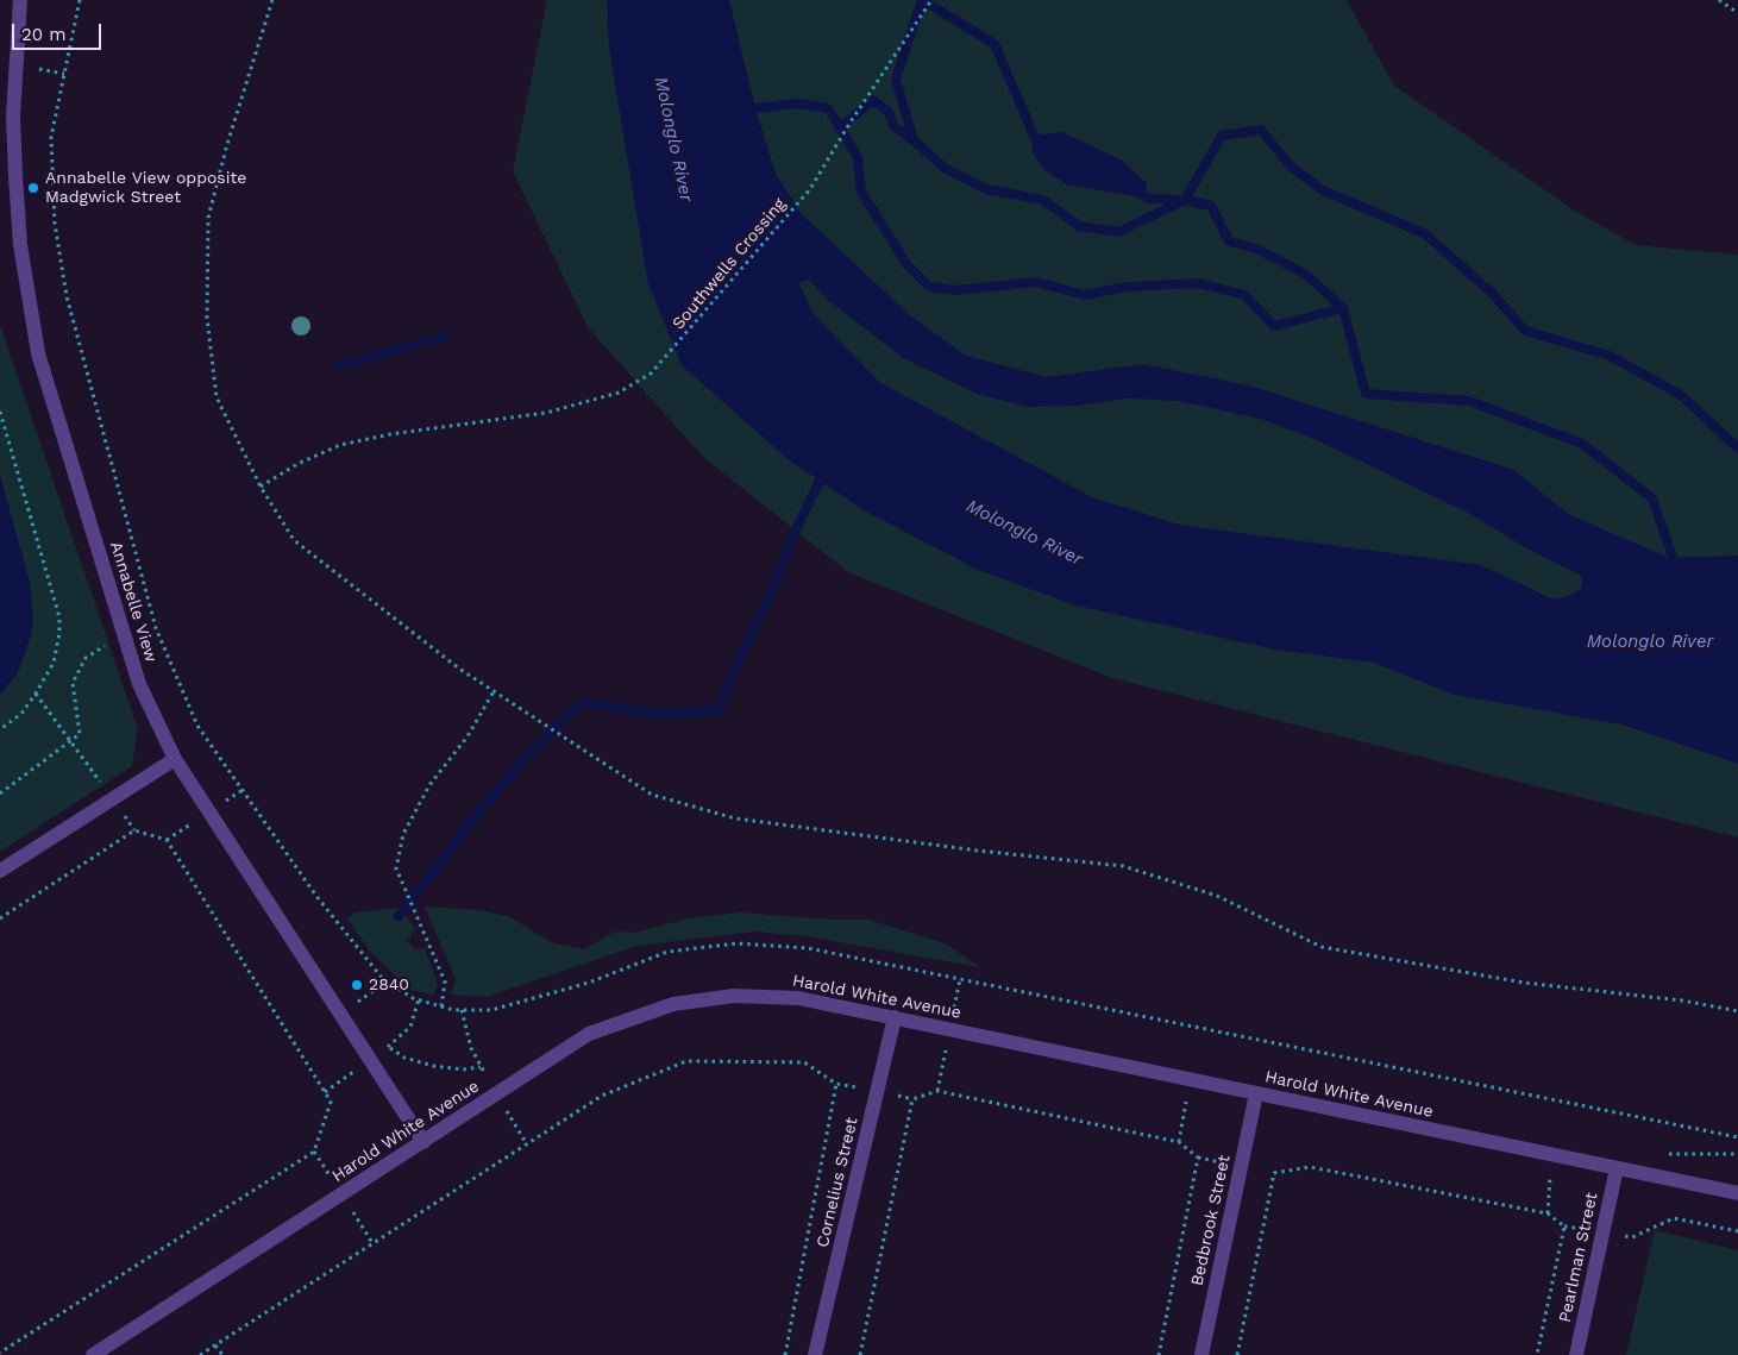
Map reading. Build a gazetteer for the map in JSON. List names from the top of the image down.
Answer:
{
  "streets": {
    "street": [
      "Annabelle View",
      "Harold White Avenue",
      "Cornelius Street",
      "Bedbrook Street",
      "Pearlman Street"
    ],
    "path": ["Southwells Crossing"]
  },
  "crossings": [
    ["Annabelle View", "Harold White Avenue"],
    ["Harold White Avenue", "Cornelius Street"],
    ["Harold White Avenue", "Bedbrook Street"],
    ["Harold White Avenue", "Pearlman Street"]
  ],
  "water": ["Molonglo River"],
  "places": ["Annabelle View opposite Madgwick Street", "2840"],
  "scale_bar": "20 m"
}
